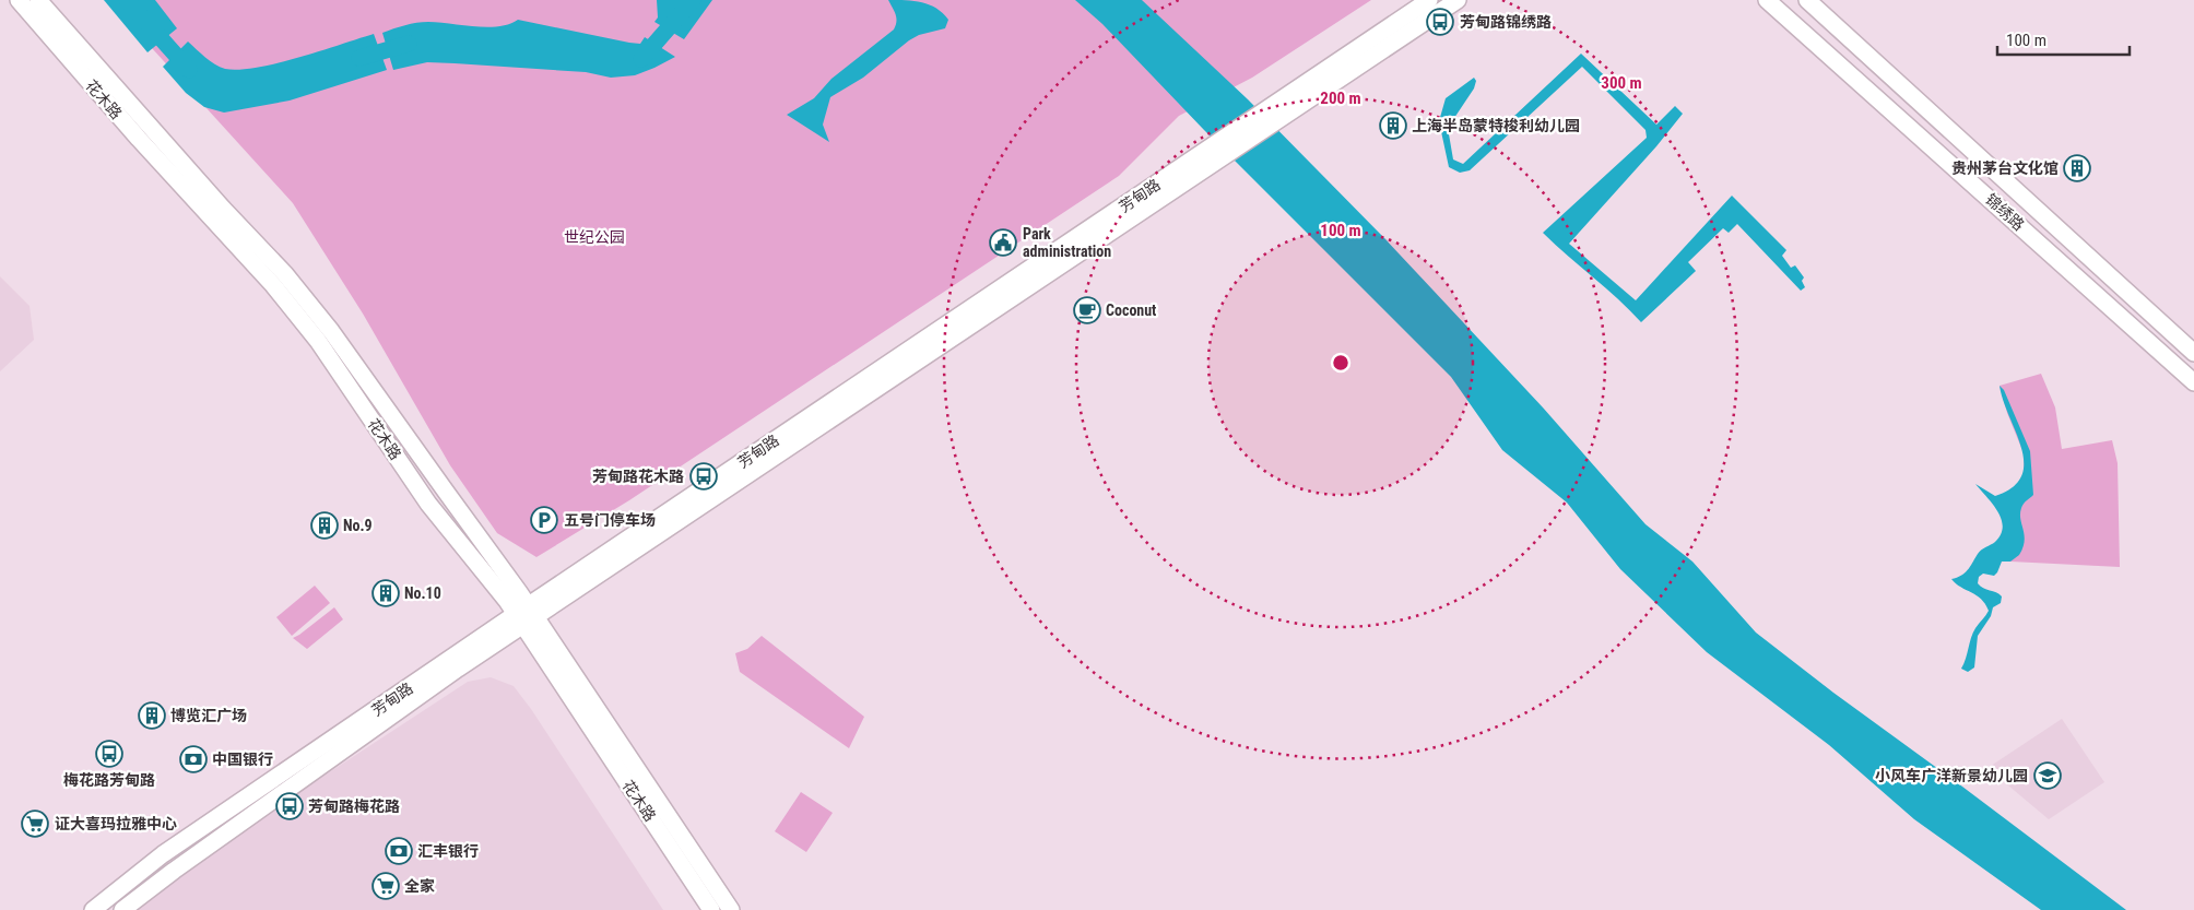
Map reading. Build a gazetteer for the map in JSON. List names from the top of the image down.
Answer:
{
  "streets": {
    "main road": ["花木路", "芳甸路", "锦绣路"]
  },
  "crossings": [
    ["花木路", "芳甸路"]
  ],
  "parks": ["世纪公园"],
  "places": {
    "bus stop": [
      "芳甸路锦绣路",
      "芳甸路花木路",
      "梅花路芳甸路",
      "芳甸路梅花路"
    ],
    "building": [
      "上海半岛蒙特梭利幼儿园",
      "贵州茅台文化馆",
      "No.9",
      "No.10",
      "博览汇广场"
    ],
    "public building": ["Park administration"],
    "cafe": ["Coconut"],
    "parking": ["五号门停车场"],
    "bank": ["中国银行", "汇丰银行"],
    "school or university": ["小风车广洋新景幼儿园"],
    "supermarket": ["证大喜玛拉雅中心", "全家"]
  },
  "scale_bar": "100 m",
  "rings": ["300 m", "200 m", "100 m"]
}
